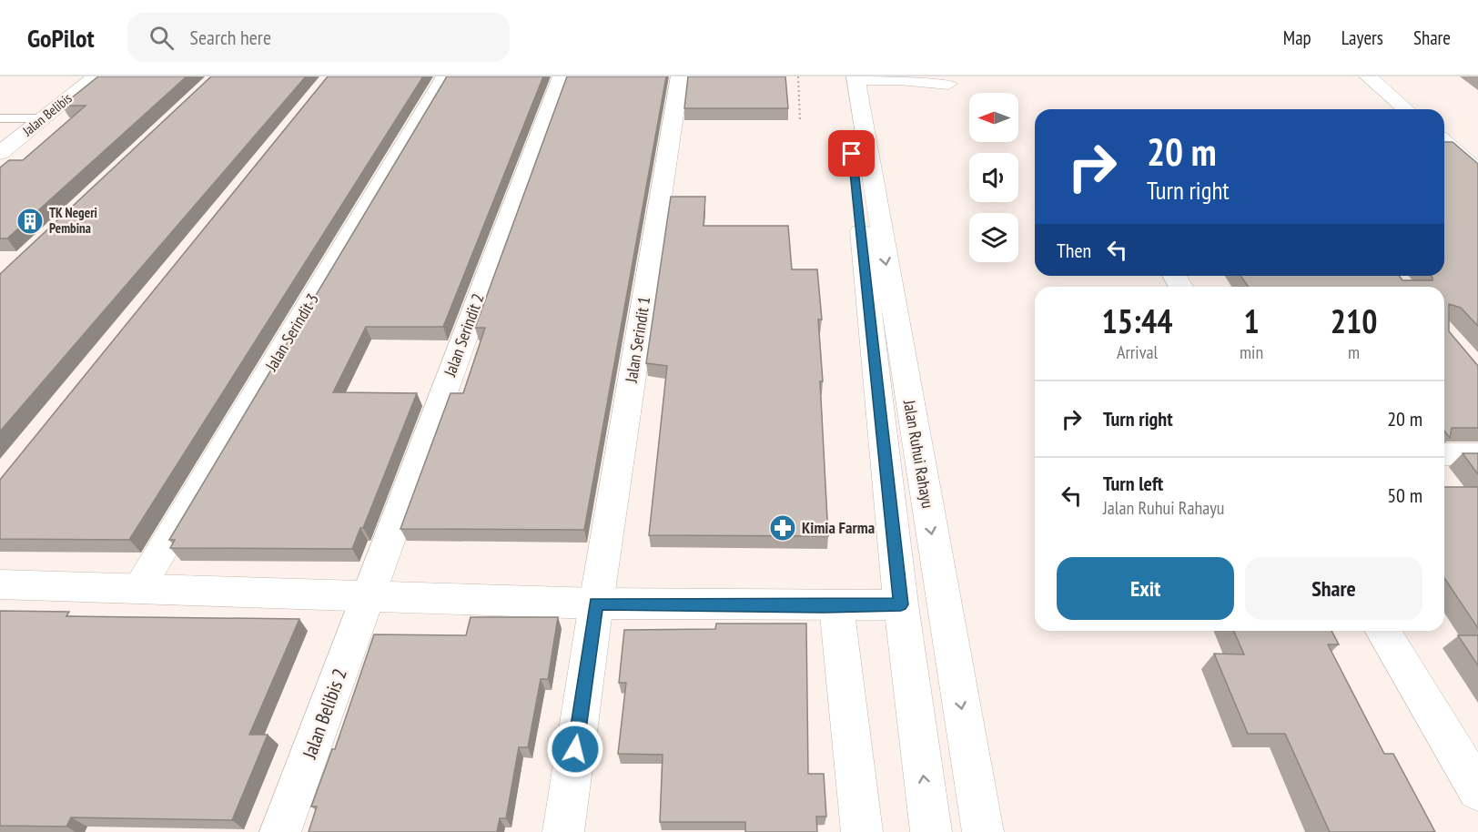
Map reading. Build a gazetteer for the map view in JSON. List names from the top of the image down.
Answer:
{
  "streets": {
    "street": [
      "Jalan Belibis",
      "Jalan Serindit 3",
      "Jalan Serindit 2",
      "Jalan Serindit 1",
      "Jalan Ruhui Rahayu",
      "Jalan Belibis 2"
    ]
  },
  "crossings": [
    ["Jalan Serindit 2", "Jalan Belibis 2"]
  ],
  "places": {
    "building": ["TK Negeri Pembina"],
    "pharmacy": ["Kimia Farma"]
  },
  "north": "left",
  "page": {
    "header": "GoPilot",
    "search": "Search here",
    "nav": ["Map", "Layers", "Share"],
    "turn": ["20 m", "Turn right"],
    "then": "Then",
    "eta": [
      "15:44",
      "Arrival",
      "1",
      "min",
      "210",
      "m"
    ],
    "list": [
      {
        "name": "Turn right",
        "value": "20 m"
      },
      {
        "name": "Turn left",
        "note": "Jalan Ruhui Rahayu",
        "value": "50 m"
      }
    ],
    "buttons": ["Exit", "Share"]
  }
}
